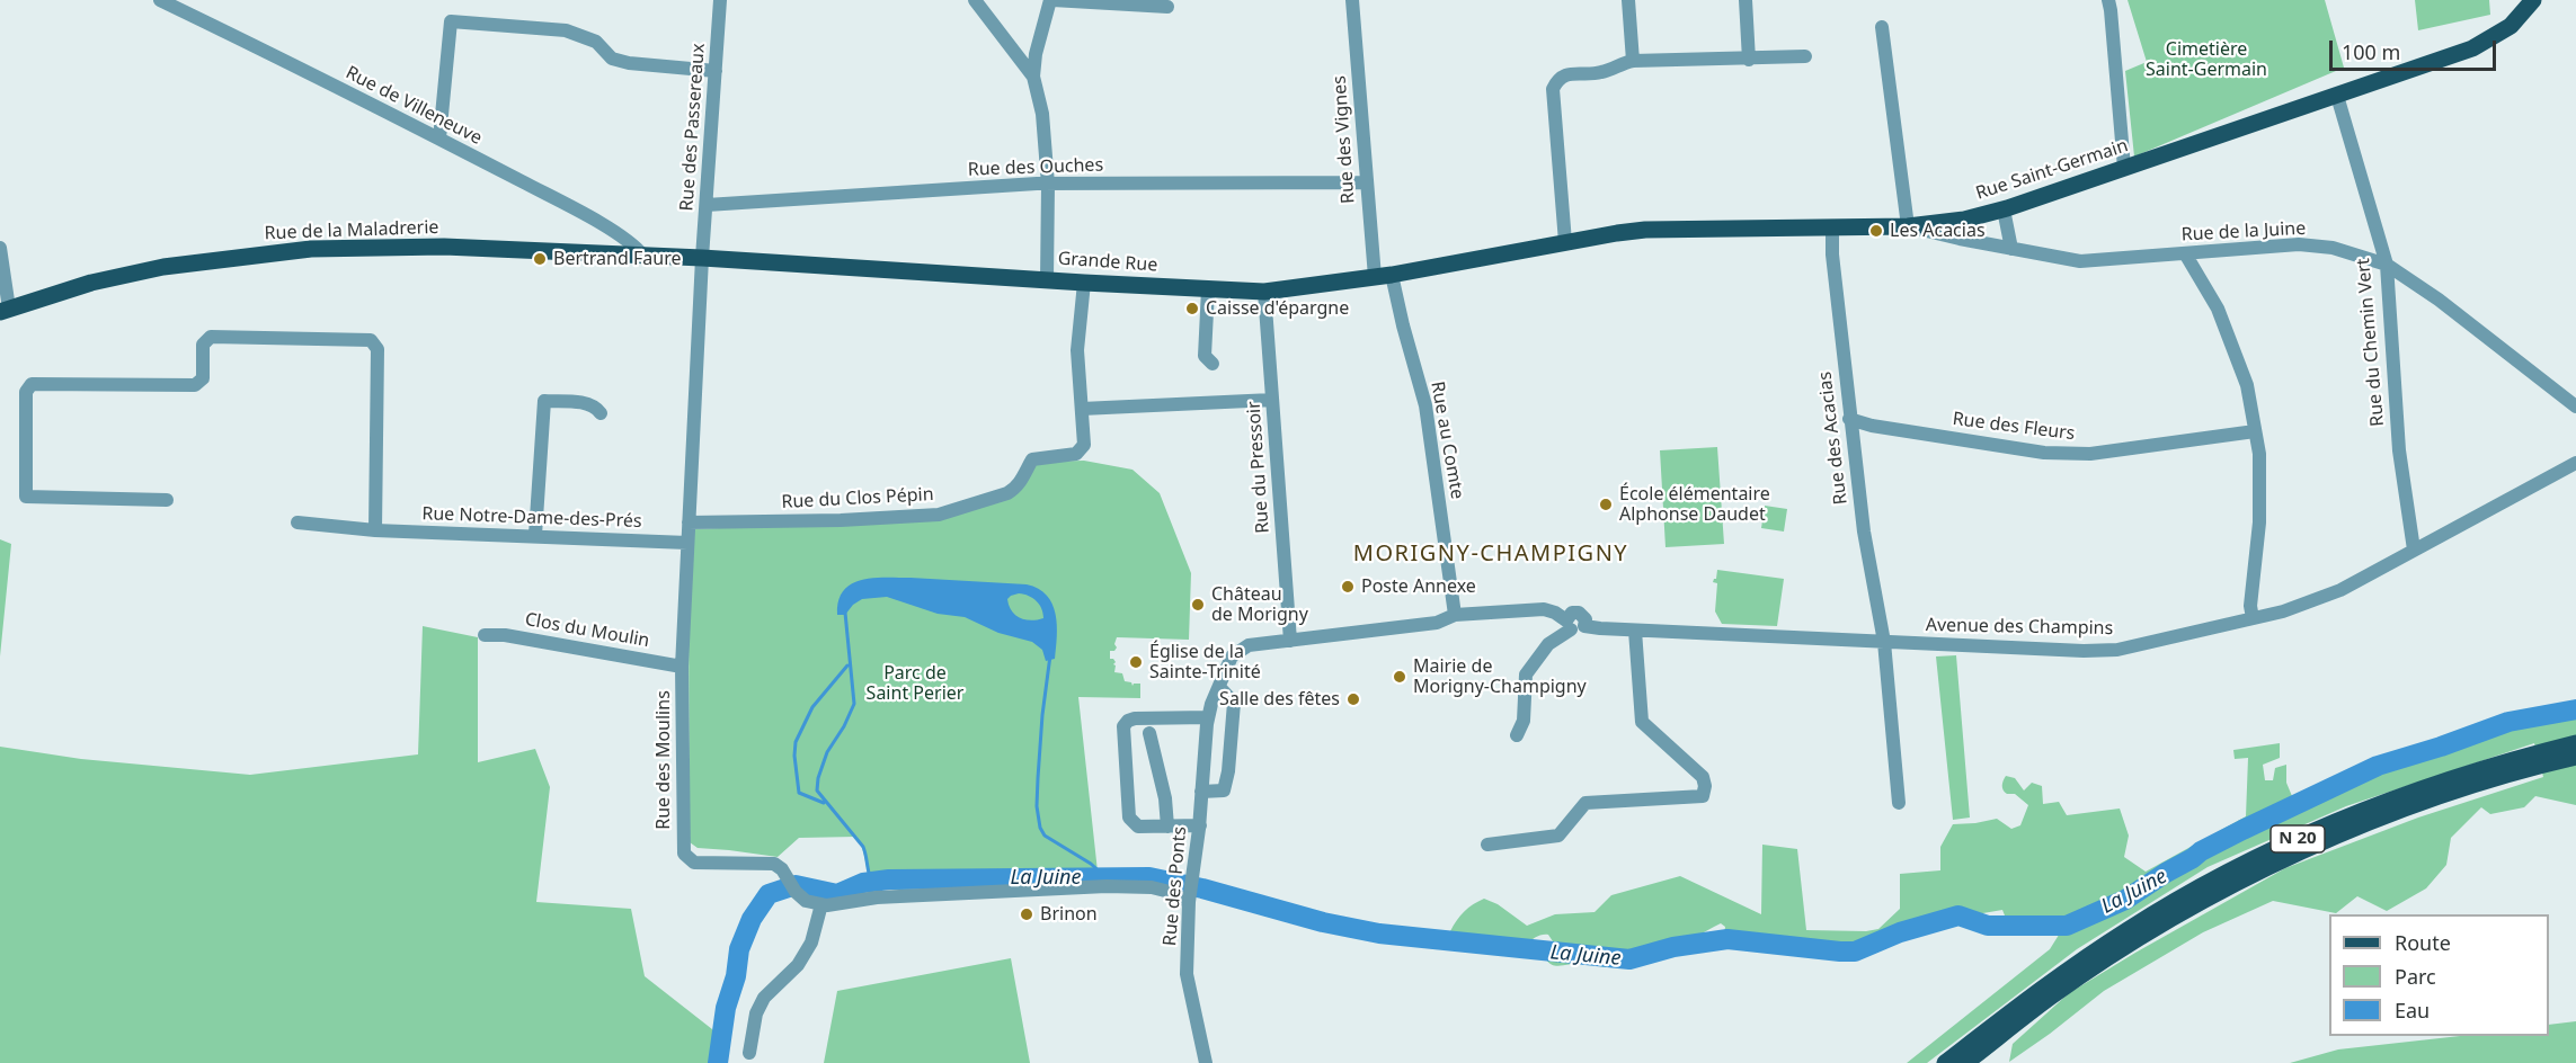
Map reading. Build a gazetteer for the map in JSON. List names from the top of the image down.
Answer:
{
  "streets": {
    "main road": [
      "Rue Saint-Germain",
      "Rue de la Maladrerie",
      "Grande Rue",
      "N 20"
    ],
    "street": [
      "Rue de Villeneuve",
      "Rue des Passereaux",
      "Rue des Vignes",
      "Rue des Ouches",
      "Rue de la Juine",
      "Rue du Chemin Vert",
      "Rue des Fleurs",
      "Rue des Acacias",
      "Rue au Comte",
      "Rue du Pressoir",
      "Rue du Clos Pépin",
      "Rue Notre-Dame-des-Prés",
      "Avenue des Champins",
      "Clos du Moulin",
      "Rue des Moulins",
      "Rue des Ponts"
    ]
  },
  "crossings": [
    ["Rue de Villeneuve", "Rue de la Maladrerie"],
    ["Rue des Passereaux", "Rue des Ouches"],
    ["Rue des Passereaux", "Rue de la Maladrerie"],
    ["Rue des Passereaux", "Grande Rue"],
    ["Rue des Passereaux", "Rue des Moulins"],
    ["Rue des Vignes", "Rue des Ouches"],
    ["Rue des Vignes", "Grande Rue"],
    ["Rue des Vignes", "Rue au Comte"],
    ["Rue Saint-Germain", "Rue de la Juine"],
    ["Rue Saint-Germain", "Grande Rue"],
    ["Rue Saint-Germain", "Rue du Chemin Vert"],
    ["Rue Saint-Germain", "Rue des Acacias"],
    ["Rue de la Maladrerie", "Grande Rue"],
    ["Rue de la Maladrerie", "Rue des Moulins"],
    ["Rue de la Juine", "Rue du Chemin Vert"],
    ["Grande Rue", "Rue au Comte"],
    ["Grande Rue", "Rue du Pressoir"],
    ["Grande Rue", "Rue du Clos Pépin"],
    ["Grande Rue", "Rue des Moulins"],
    ["Rue du Chemin Vert", "Avenue des Champins"],
    ["Rue des Fleurs", "Rue des Acacias"],
    ["Rue des Acacias", "Avenue des Champins"],
    ["Rue au Comte", "Avenue des Champins"],
    ["Rue du Pressoir", "Avenue des Champins"],
    ["Rue du Clos Pépin", "Rue des Moulins"],
    ["Rue Notre-Dame-des-Prés", "Rue des Moulins"],
    ["Avenue des Champins", "Rue des Ponts"],
    ["Clos du Moulin", "Rue des Moulins"]
  ],
  "districts": ["MORIGNY-CHAMPIGNY"],
  "water": ["La Juine"],
  "parks": ["Cimetière Saint-Germain", "Parc de Saint Perier"],
  "places": [
    "Les Acacias",
    "Bertrand Faure",
    "Caisse d'épargne",
    "École élémentaire Alphonse Daudet",
    "Poste Annexe",
    "Château de Morigny",
    "Église de la Sainte-Trinité",
    "Mairie de Morigny-Champigny",
    "Salle des fêtes",
    "Brinon"
  ],
  "legend": ["Route", "Parc", "Eau"],
  "scale_bar": "100 m"
}
